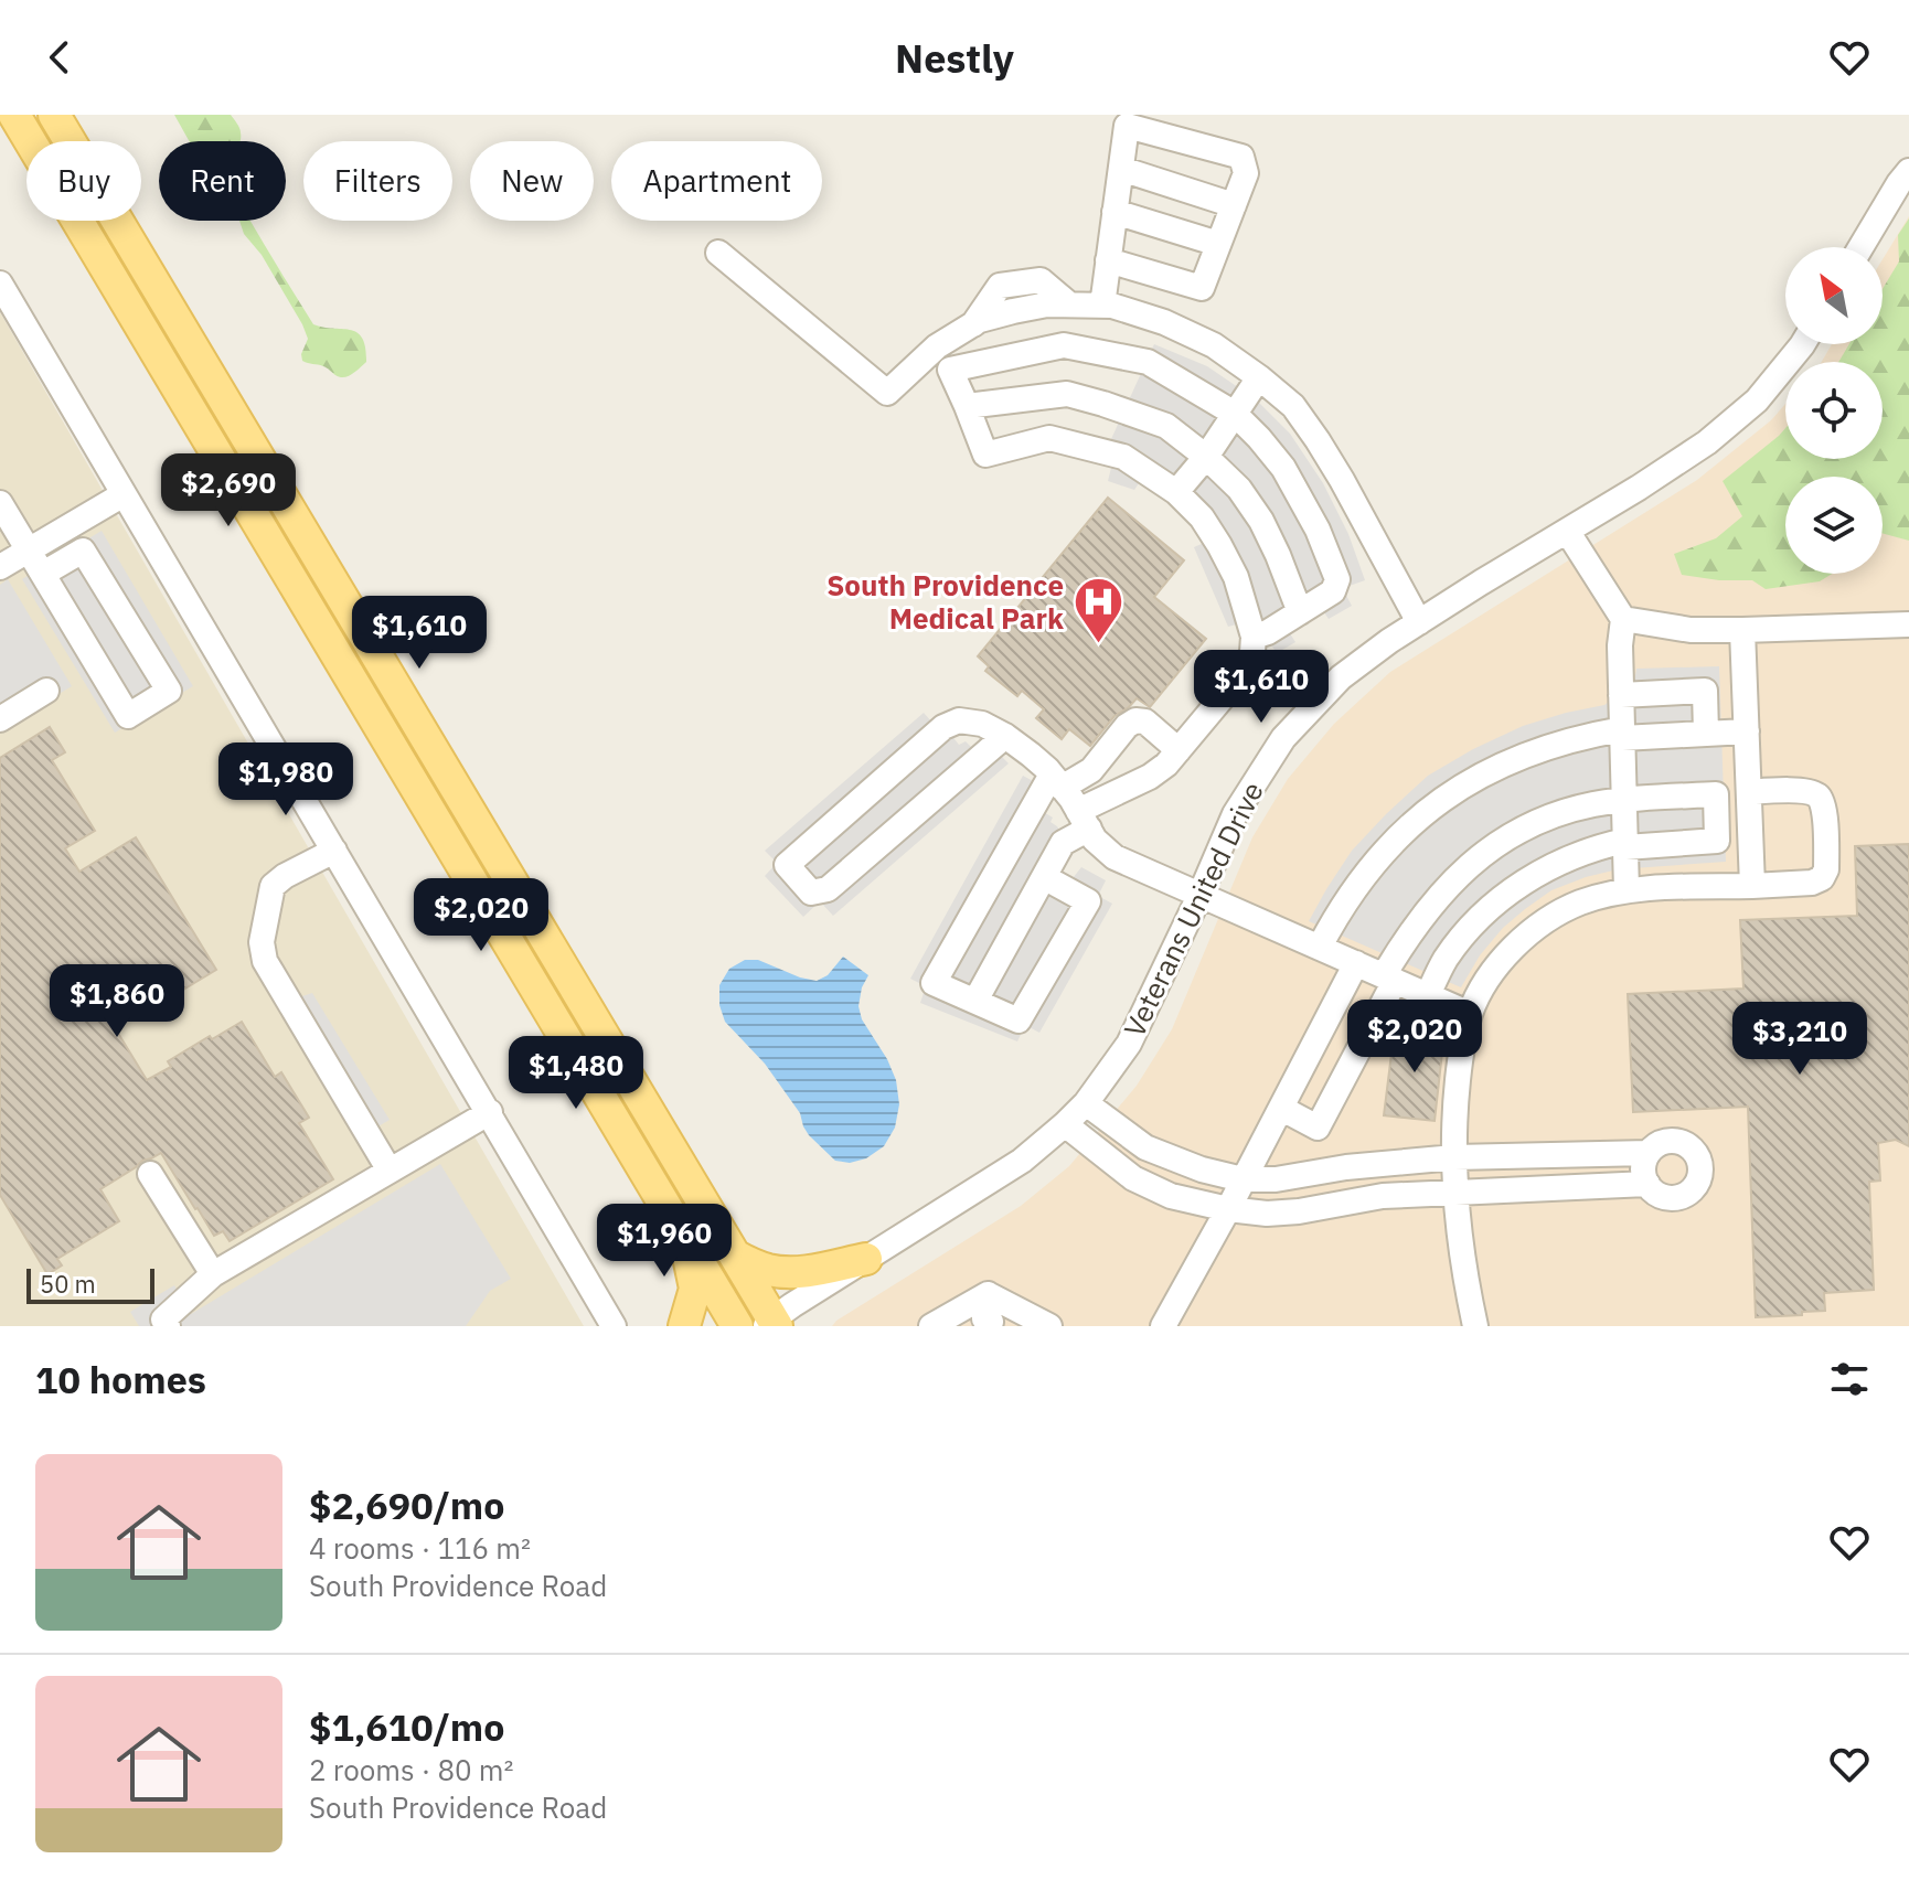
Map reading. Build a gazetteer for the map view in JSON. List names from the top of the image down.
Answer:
{
  "streets": {
    "street": ["Veterans United Drive"]
  },
  "places": {
    "hospital": ["South Providence Medical Park"]
  },
  "scale_bar": "50 m",
  "north": "top left",
  "page": {
    "header": "Nestly",
    "chip": [
      "Buy",
      "Rent",
      "Filters",
      "New",
      "Apartment"
    ],
    "price": [
      "$2,690",
      "$1,610",
      "$1,610",
      "$1,980",
      "$2,020",
      "$1,860",
      "$2,020",
      "$3,210",
      "$1,480",
      "$1,960"
    ],
    "scale": "50 m",
    "heading": "10 homes",
    "list": [
      {
        "name": "$2,690/mo",
        "note": "4 rooms · 116 m² · South Providence Road"
      },
      {
        "name": "$1,610/mo",
        "note": "2 rooms · 80 m² · South Providence Road"
      }
    ]
  }
}
